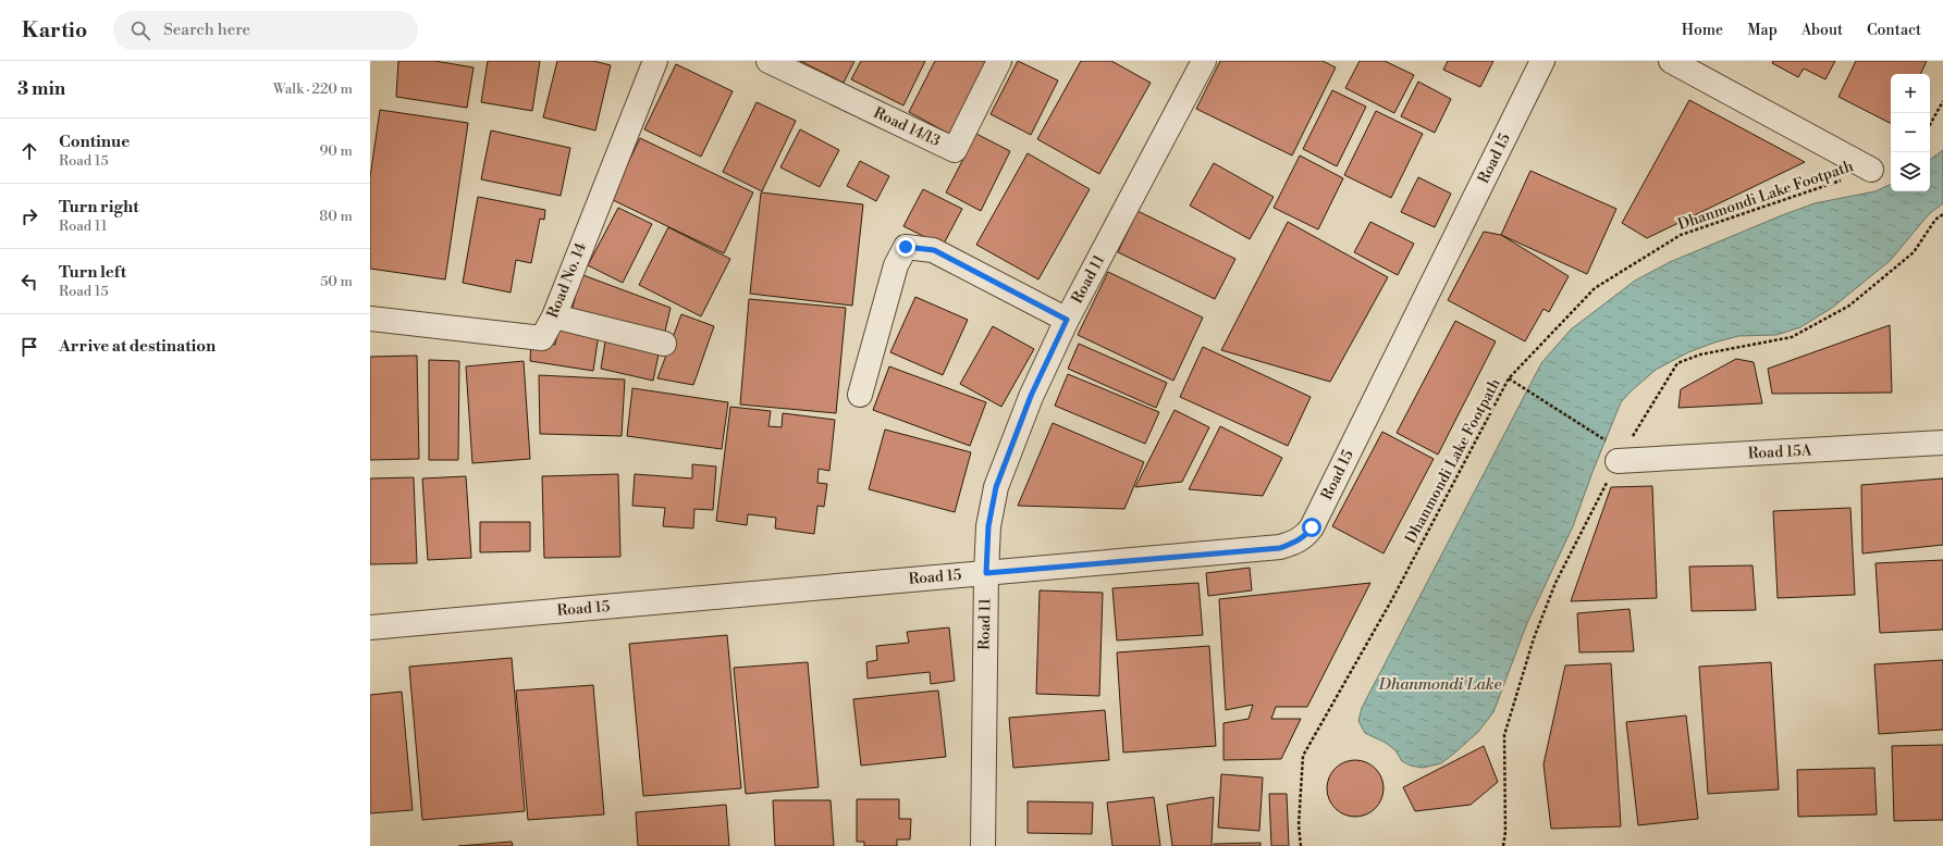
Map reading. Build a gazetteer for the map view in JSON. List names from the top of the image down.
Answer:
{
  "streets": {
    "street": [
      "Road 14/13",
      "Road 15",
      "Road 11",
      "Road No. 14",
      "Road 15A"
    ],
    "path": ["Dhanmondi Lake Footpath"]
  },
  "crossings": [
    ["Road 15", "Road 11"]
  ],
  "water": ["Dhanmondi Lake"],
  "page": {
    "header": "Kartio",
    "search": "Search here",
    "nav": [
      "Home",
      "Map",
      "About",
      "Contact"
    ],
    "heading": ["3 min", "Walk · 220 m"],
    "map_buttons": ["+", "−"],
    "list": [
      ["Continue", "Road 15", "90 m"],
      ["Turn right", "Road 11", "80 m"],
      ["Turn left", "Road 15", "50 m"],
      "Arrive at destination"
    ]
  }
}
